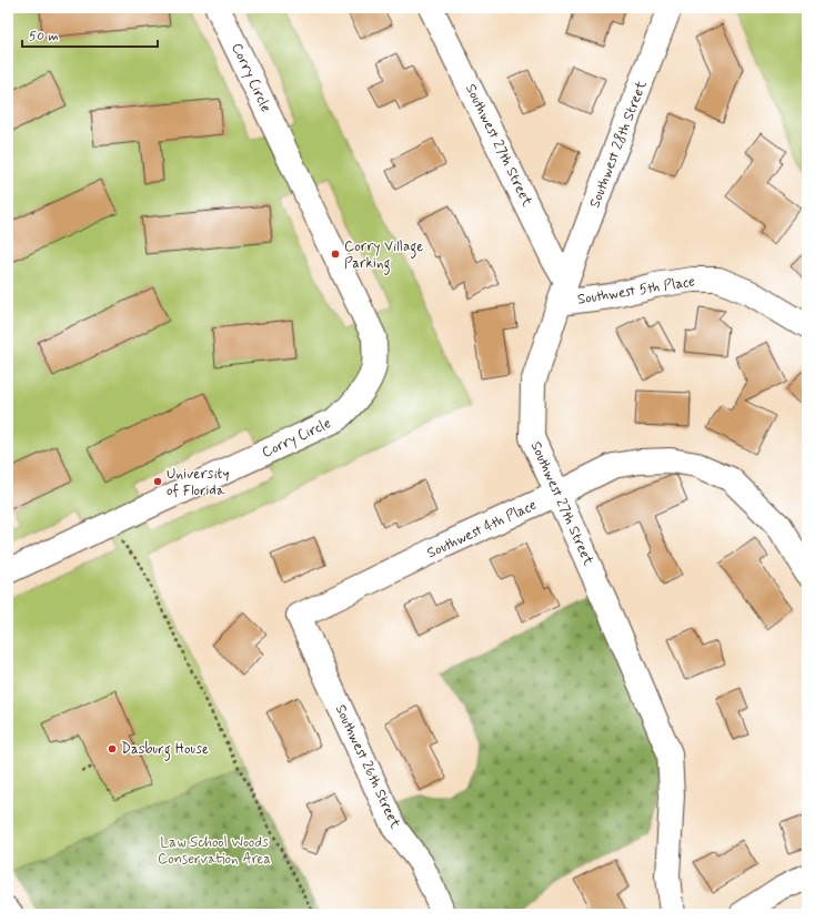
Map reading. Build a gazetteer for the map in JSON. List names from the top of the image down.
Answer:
{
  "streets": {
    "street": [
      "Corry Circle",
      "Southwest 28th Street",
      "Southwest 27th Street",
      "Southwest 5th Place",
      "Southwest 4th Place",
      "Southwest 26th Street"
    ]
  },
  "crossings": [
    ["Southwest 28th Street", "Southwest 27th Street"],
    ["Southwest 28th Street", "Southwest 5th Place"],
    ["Southwest 27th Street", "Southwest 5th Place"],
    ["Southwest 27th Street", "Southwest 4th Place"],
    ["Southwest 4th Place", "Southwest 26th Street"]
  ],
  "parks": ["Law School Woods Conservation Area"],
  "places": ["Corry Village Parking", "University of Florida", "Dasburg House"],
  "scale_bar": "50 m"
}
